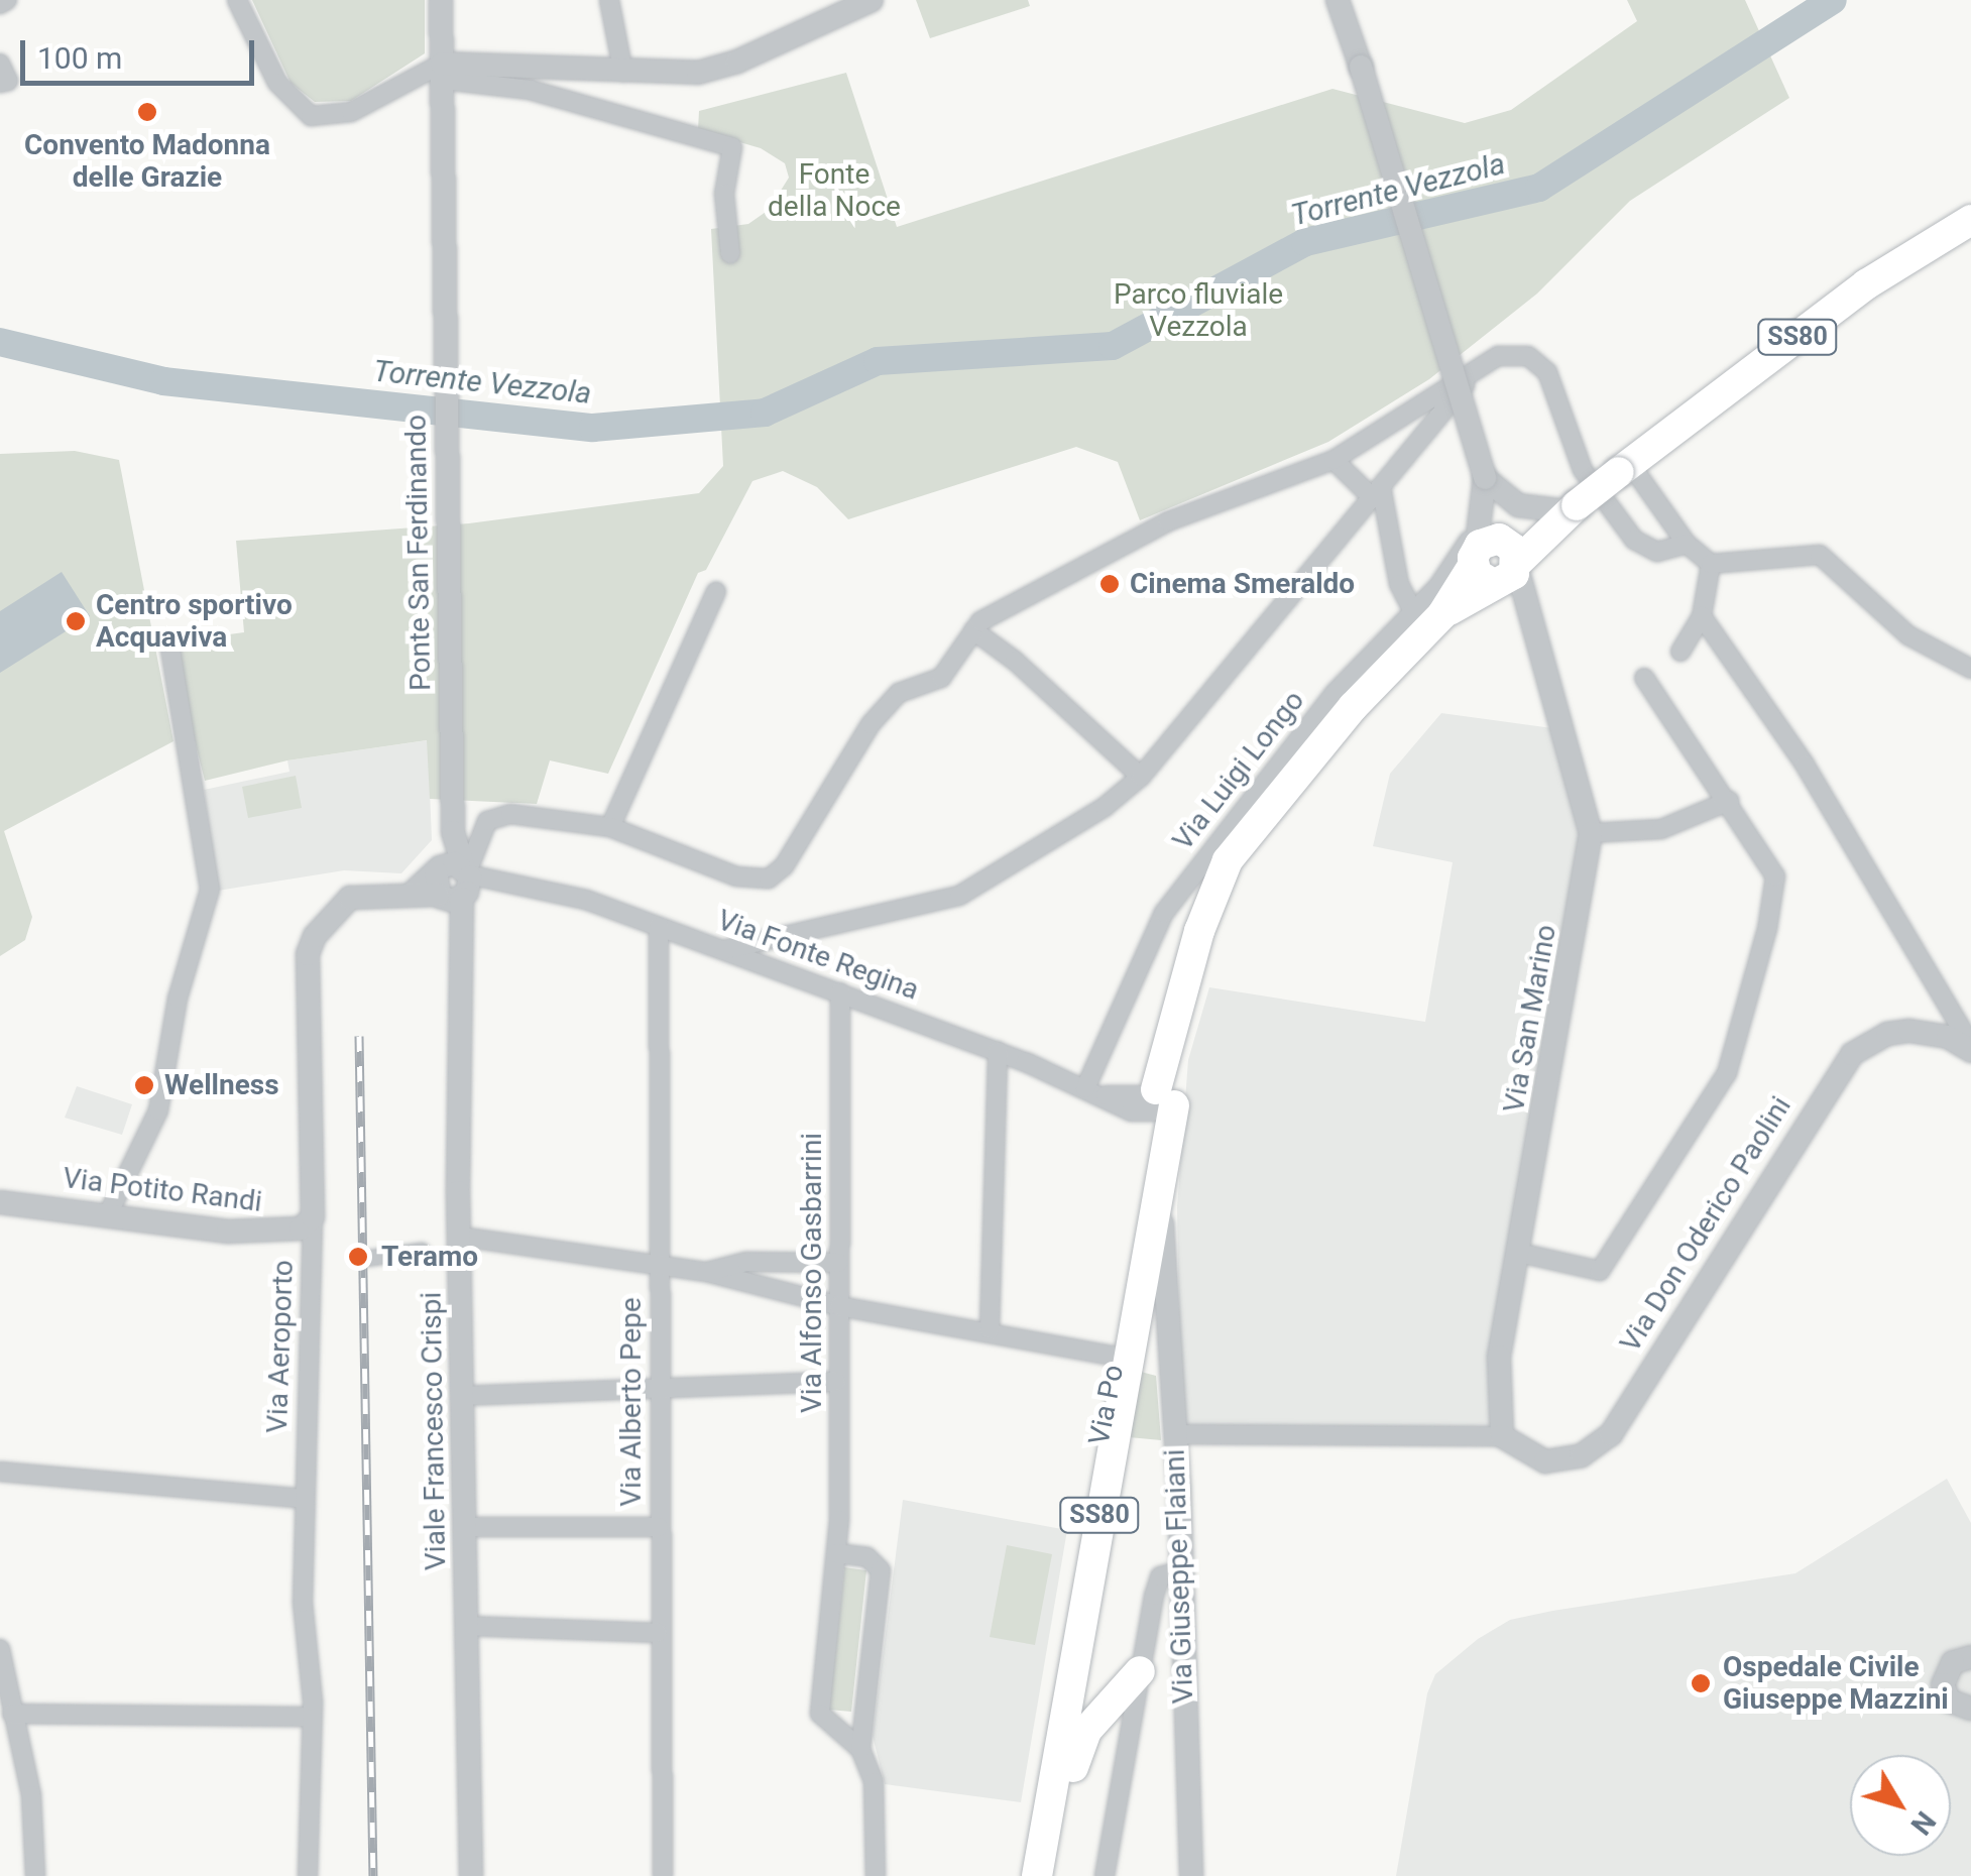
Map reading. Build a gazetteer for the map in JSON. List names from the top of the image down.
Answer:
{
  "streets": {
    "main road": ["SS80", "Via Po"],
    "street": [
      "Ponte San Ferdinando",
      "Via Luigi Longo",
      "Via Fonte Regina",
      "Via San Marino",
      "Via Potito Randi",
      "Via Don Oderico Paolini",
      "Via Alfonso Gasbarrini",
      "Via Aeroporto",
      "Via Alberto Pepe",
      "Viale Francesco Crispi",
      "Via Giuseppe Flaiani"
    ]
  },
  "crossings": [
    ["SS80", "Via Luigi Longo"],
    ["SS80", "Via Fonte Regina"],
    ["SS80", "Via San Marino"],
    ["SS80", "Via Po"],
    ["SS80", "Via Giuseppe Flaiani"],
    ["Ponte San Ferdinando", "Via Fonte Regina"],
    ["Ponte San Ferdinando", "Via Aeroporto"],
    ["Ponte San Ferdinando", "Viale Francesco Crispi"],
    ["Via Luigi Longo", "Via Fonte Regina"],
    ["Via Fonte Regina", "Via Alfonso Gasbarrini"],
    ["Via Fonte Regina", "Via Aeroporto"],
    ["Via Fonte Regina", "Via Alberto Pepe"],
    ["Via Fonte Regina", "Viale Francesco Crispi"],
    ["Via San Marino", "Via Don Oderico Paolini"],
    ["Via Potito Randi", "Via Aeroporto"],
    ["Via Aeroporto", "Viale Francesco Crispi"],
    ["Via Po", "Via Giuseppe Flaiani"]
  ],
  "water": ["Torrente Vezzola"],
  "parks": ["Fonte della Noce", "Parco fluviale Vezzola"],
  "places": [
    "Convento Madonna delle Grazie",
    "Cinema Smeraldo",
    "Centro sportivo Acquaviva",
    "Wellness",
    "Teramo",
    "Ospedale Civile Giuseppe Mazzini"
  ],
  "scale_bar": "100 m",
  "north": "bottom right"
}
